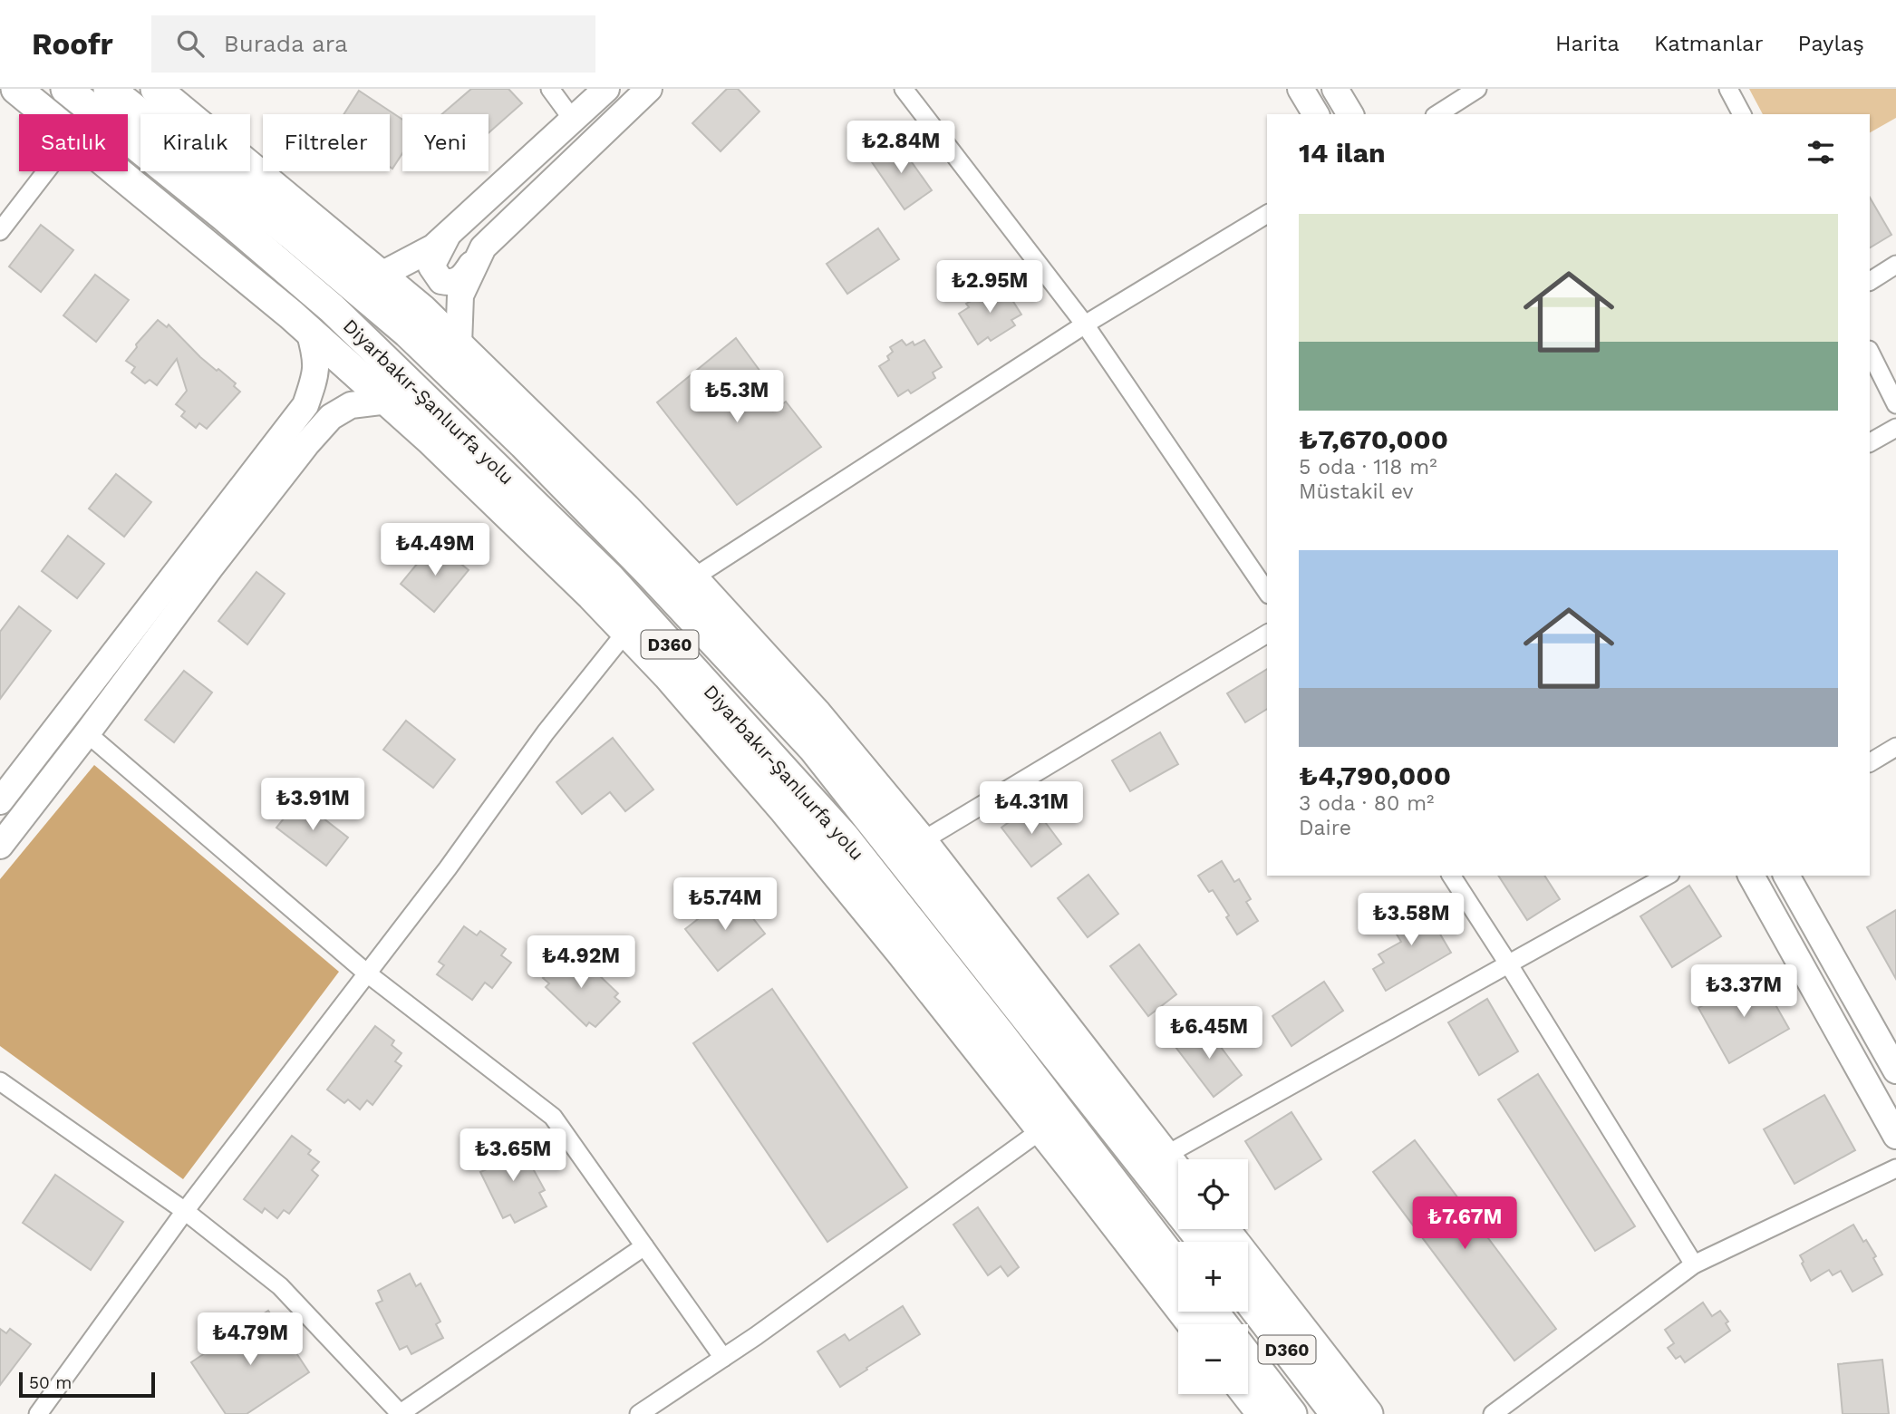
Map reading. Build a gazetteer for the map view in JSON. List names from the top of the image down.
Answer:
{
  "streets": {
    "highway": ["Diyarbakır-Şanlıurfa yolu", "D360"]
  },
  "scale_bar": "50 m",
  "page": {
    "header": "Roofr",
    "search": "Burada ara",
    "nav": ["Harita", "Katmanlar", "Paylaş"],
    "chip": [
      "Satılık",
      "Kiralık",
      "Filtreler",
      "Yeni"
    ],
    "heading": "14 ilan",
    "price": [
      "₺2.84M",
      "₺2.95M",
      "₺5.3M",
      "₺4.49M",
      "₺3.91M",
      "₺4.31M",
      "₺5.74M",
      "₺3.58M",
      "₺4.92M",
      "₺3.37M",
      "₺6.45M",
      "₺3.65M",
      "₺7.67M",
      "₺4.79M"
    ],
    "list": [
      {
        "name": "₺7,670,000",
        "note": "5 oda · 118 m² · Müstakil ev"
      },
      {
        "name": "₺4,790,000",
        "note": "3 oda · 80 m² · Daire"
      }
    ],
    "map_buttons": ["+", "−"],
    "scale": "50 m"
  }
}
